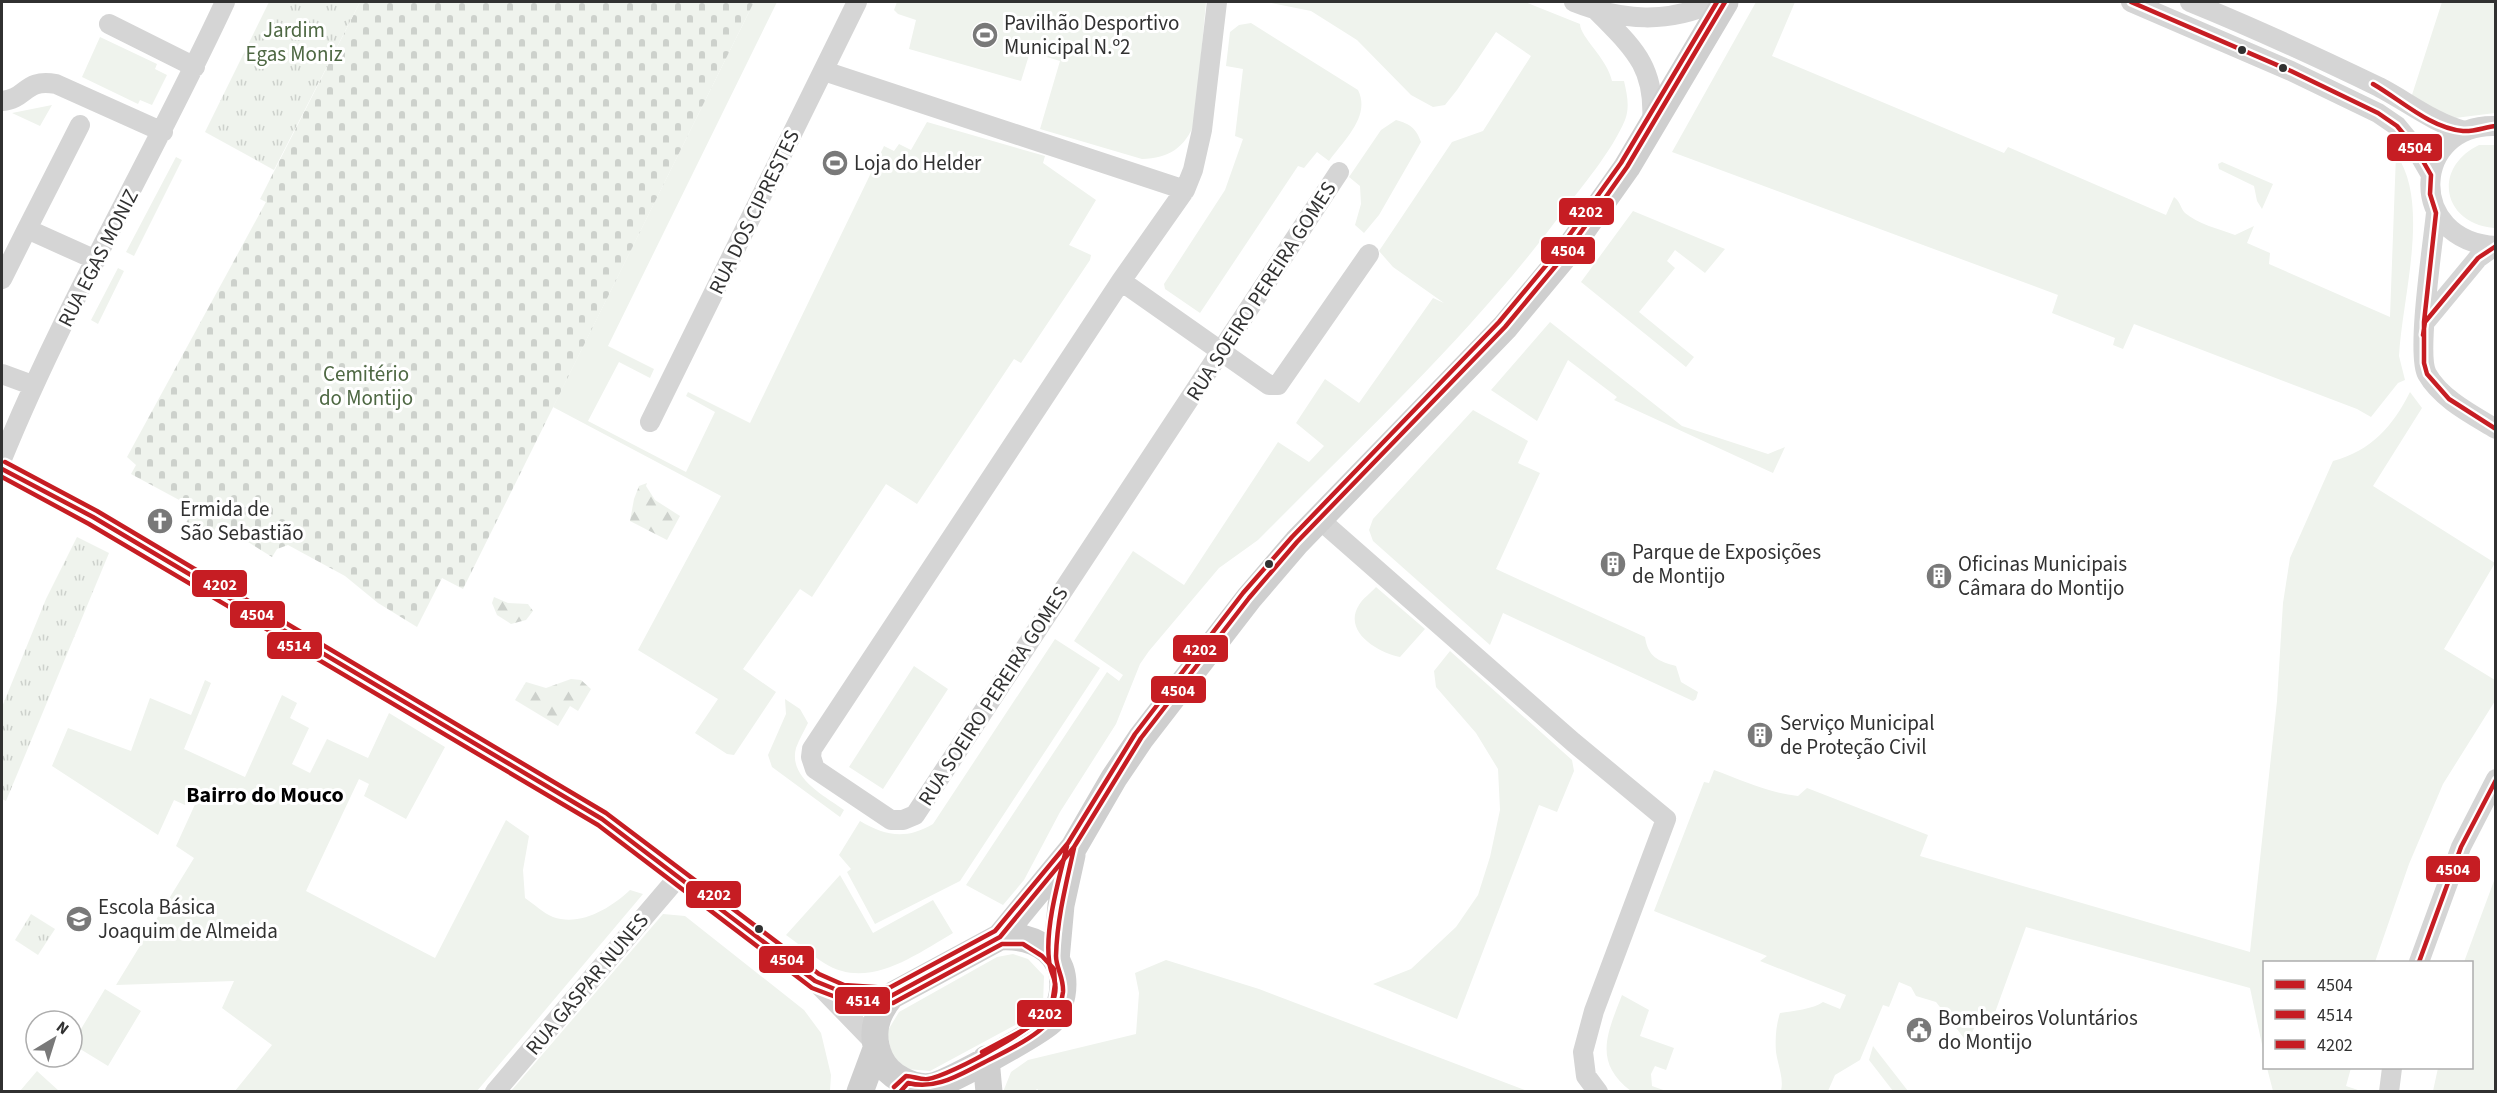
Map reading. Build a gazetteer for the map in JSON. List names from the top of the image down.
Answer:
{
  "streets": {
    "street": [
      "RUA DOS CIPRESTES",
      "RUA EGAS MONIZ",
      "RUA SOEIRO PEREIRA GOMES",
      "RUA GASPAR NUNES"
    ]
  },
  "districts": ["Bairro do Mouco"],
  "parks": ["Jardim Egas Moniz", "Cemitério do Montijo"],
  "places": {
    "sports": ["Pavilhão Desportivo Municipal N.º2", "Loja do Helder"],
    "church": ["Ermida de São Sebastião"],
    "building": ["Parque de Exposições de Montijo", "Oficinas Municipais Câmara do Montijo", "Serviço Municipal de Proteção Civil"],
    "school or university": ["Escola Básica Joaquim de Almeida"],
    "public building": ["Bombeiros Voluntários do Montijo"]
  },
  "lines": ["transit line 4504", "transit line 4202", "transit line 4514"],
  "legend": ["4504", "4514", "4202"],
  "north": "top right"
}
